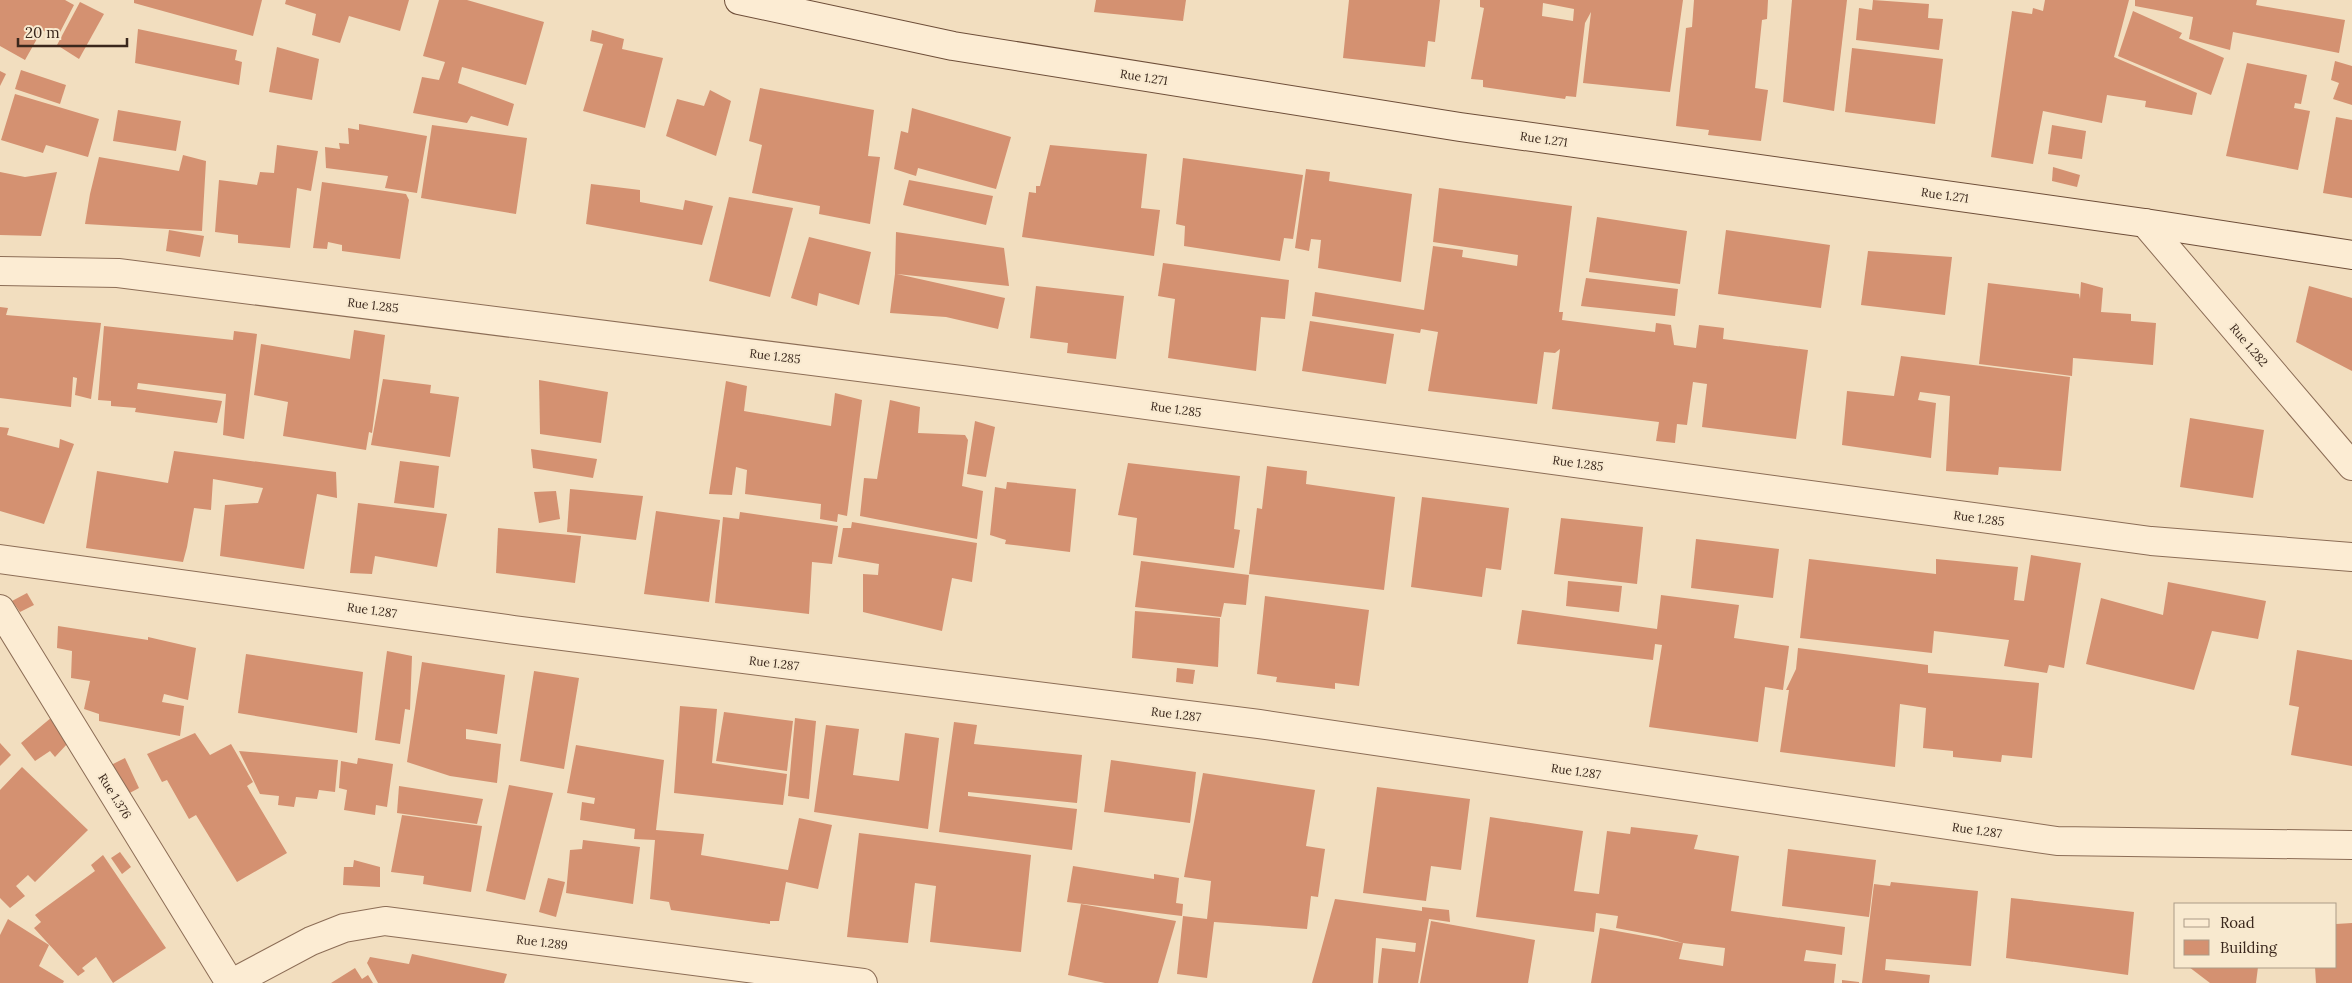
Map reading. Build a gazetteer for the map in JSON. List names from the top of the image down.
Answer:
{
  "streets": {
    "street": [
      "Rue 1.271",
      "Rue 1.285",
      "Rue 1.282",
      "Rue 1.287",
      "Rue 1.376",
      "Rue 1.289"
    ]
  },
  "crossings": [
    ["Rue 1.271", "Rue 1.282"],
    ["Rue 1.376", "Rue 1.289"]
  ],
  "legend": ["Road", "Building"],
  "scale_bar": "20 m"
}
